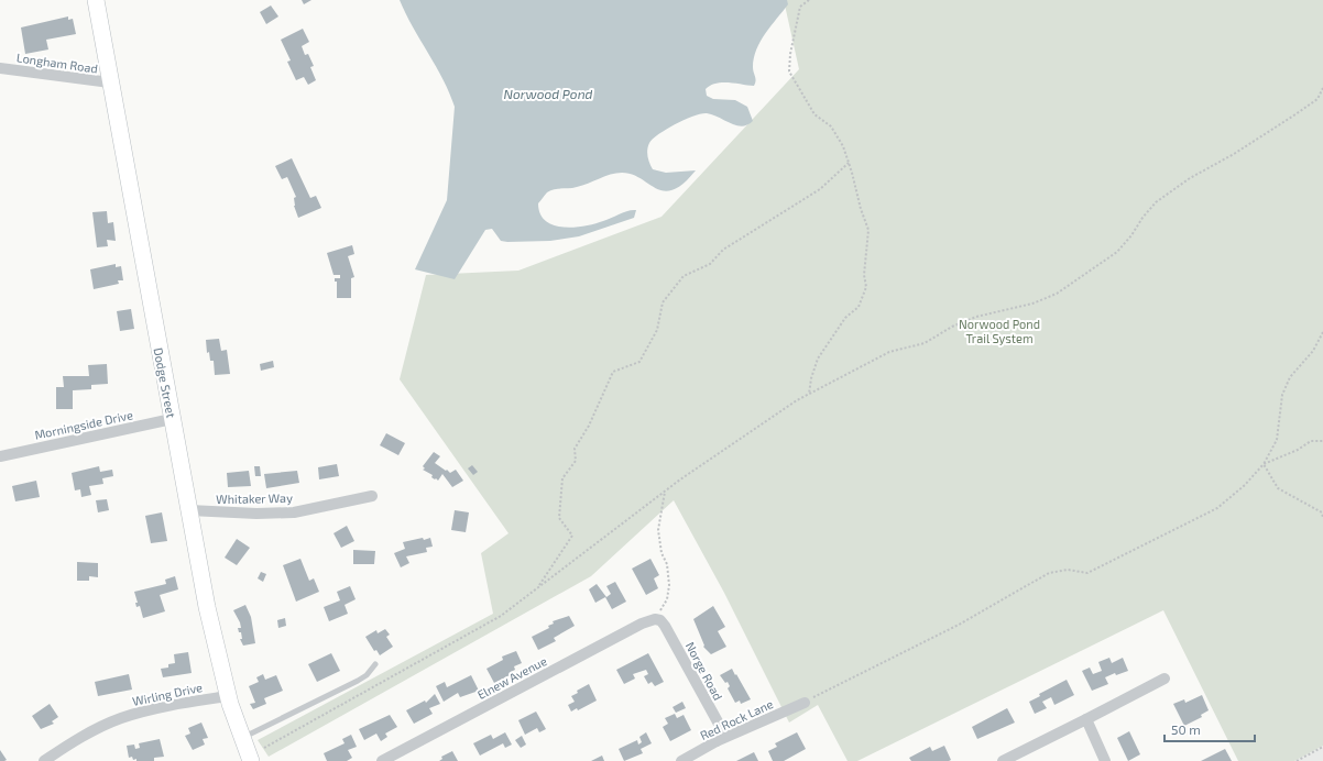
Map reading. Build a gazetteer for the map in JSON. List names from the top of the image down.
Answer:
{
  "streets": {
    "main road": ["Dodge Street"],
    "street": [
      "Longham Road",
      "Morningside Drive",
      "Whitaker Way",
      "Norge Road",
      "Elnew Avenue",
      "Wirling Drive",
      "Red Rock Lane"
    ]
  },
  "crossings": [
    ["Longham Road", "Dodge Street"],
    ["Dodge Street", "Morningside Drive"],
    ["Dodge Street", "Whitaker Way"],
    ["Dodge Street", "Wirling Drive"],
    ["Norge Road", "Elnew Avenue"],
    ["Norge Road", "Red Rock Lane"]
  ],
  "water": ["Norwood Pond"],
  "parks": ["Norwood Pond Trail System"],
  "scale_bar": "50 m"
}
